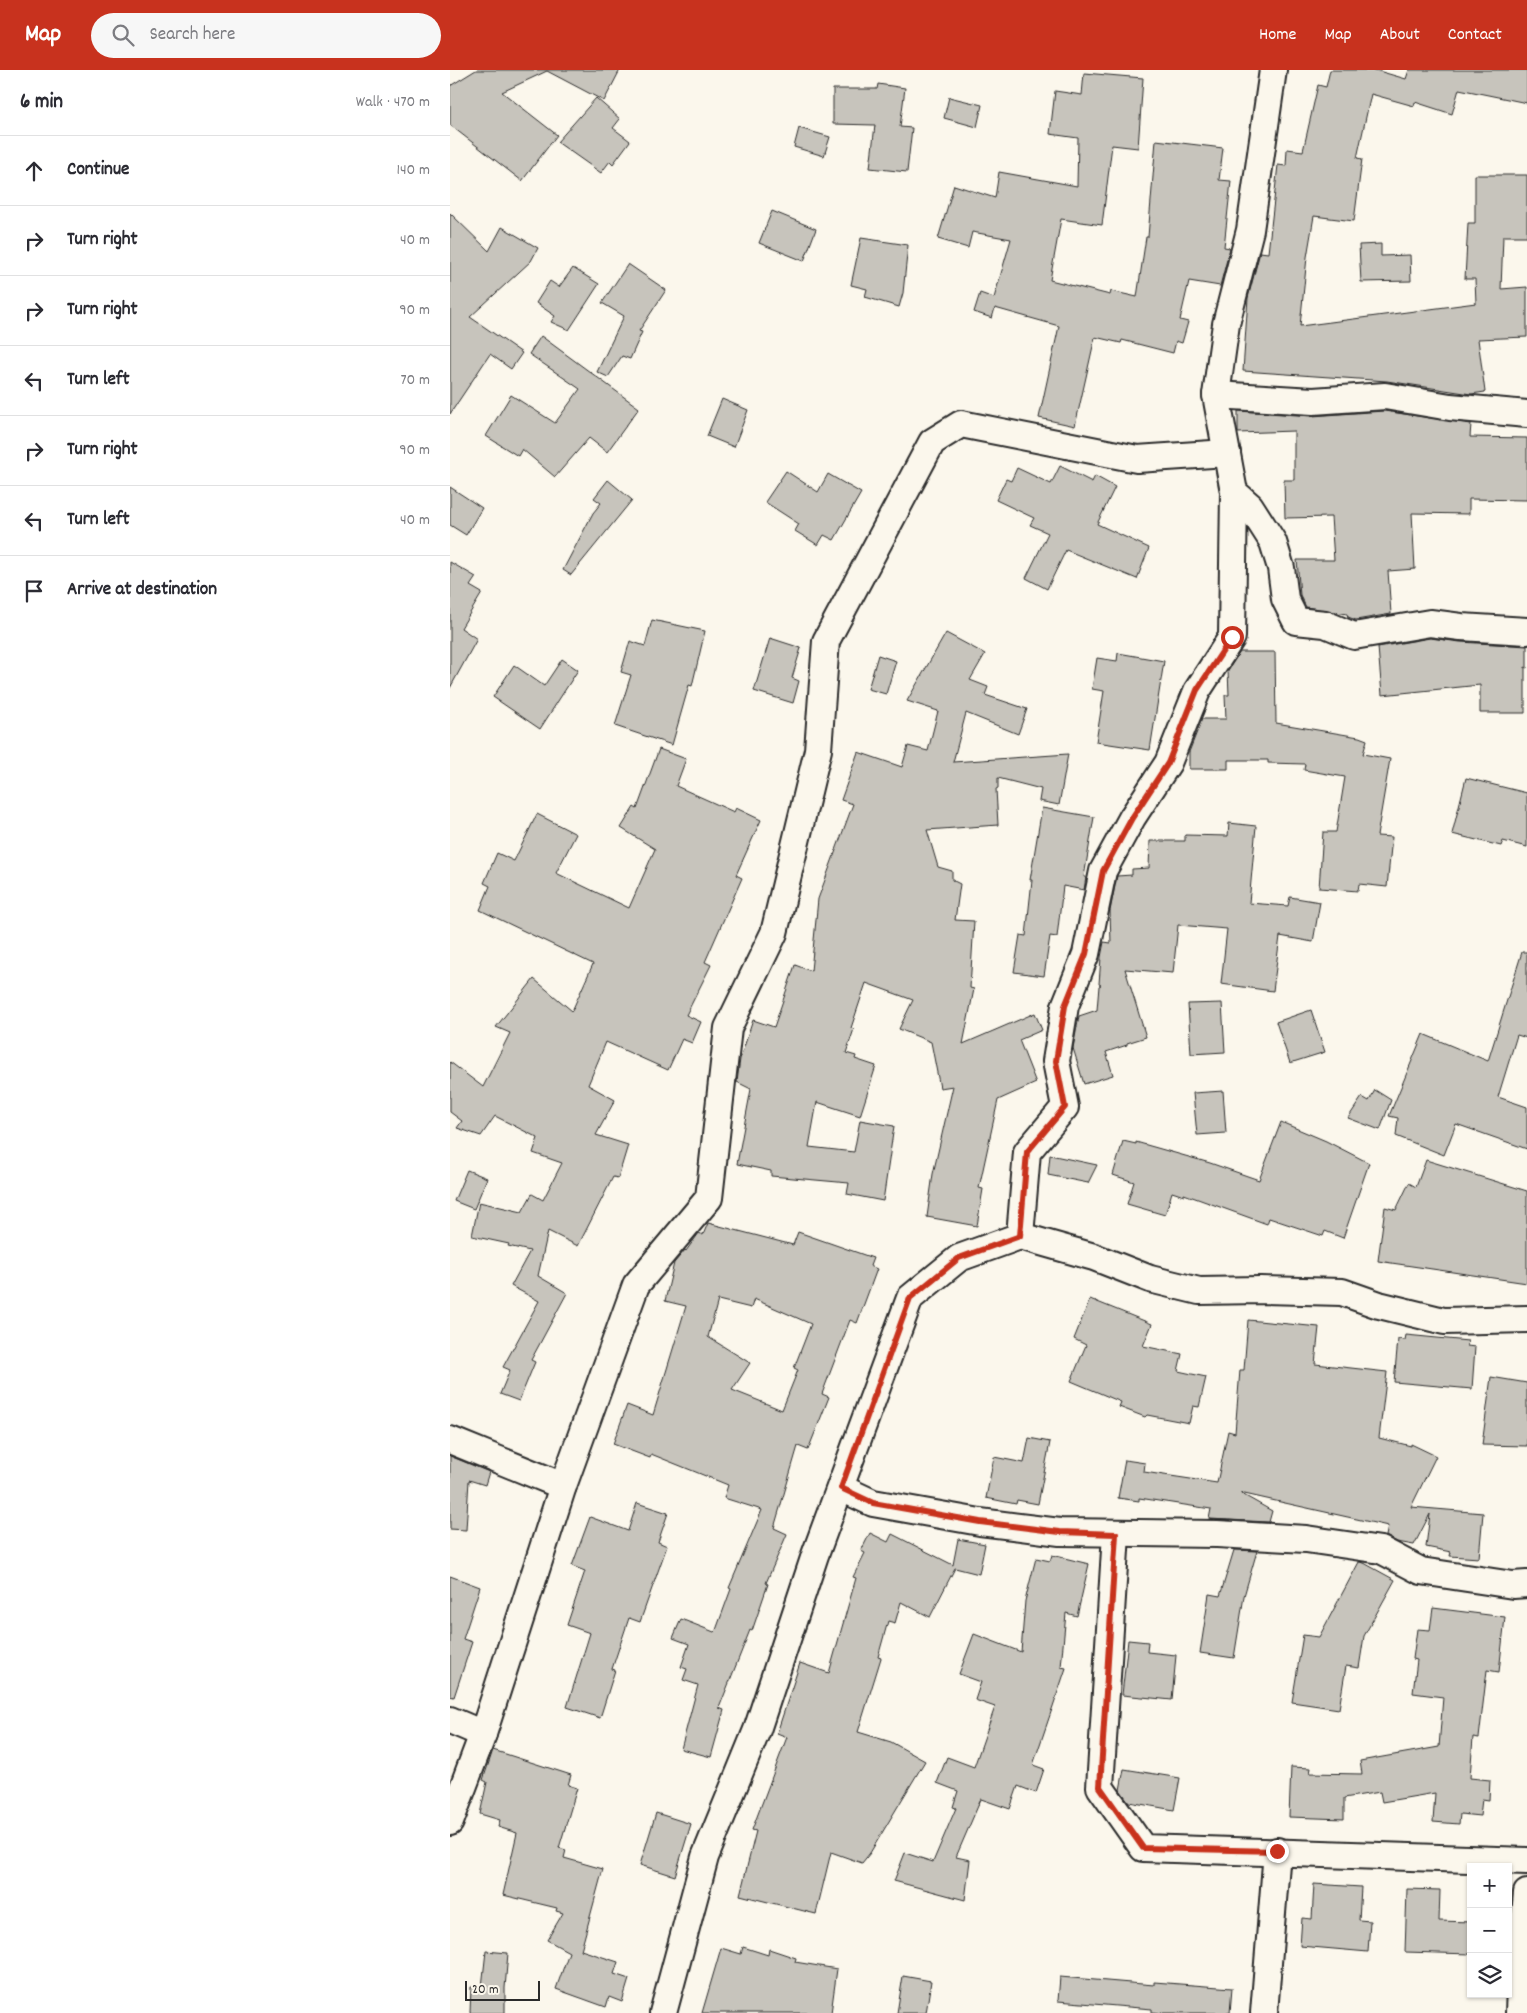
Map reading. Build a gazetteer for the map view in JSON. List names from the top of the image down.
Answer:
{
  "scale_bar": "20 m",
  "page": {
    "header": "Map",
    "search": "Search here",
    "nav": [
      "Home",
      "Map",
      "About",
      "Contact"
    ],
    "heading": ["6 min", "Walk · 470 m"],
    "list": [
      ["Continue", "140 m"],
      ["Turn right", "40 m"],
      ["Turn right", "90 m"],
      ["Turn left", "70 m"],
      ["Turn right", "90 m"],
      ["Turn left", "40 m"],
      "Arrive at destination"
    ],
    "map_buttons": ["+", "−"],
    "scale": "20 m"
  }
}
